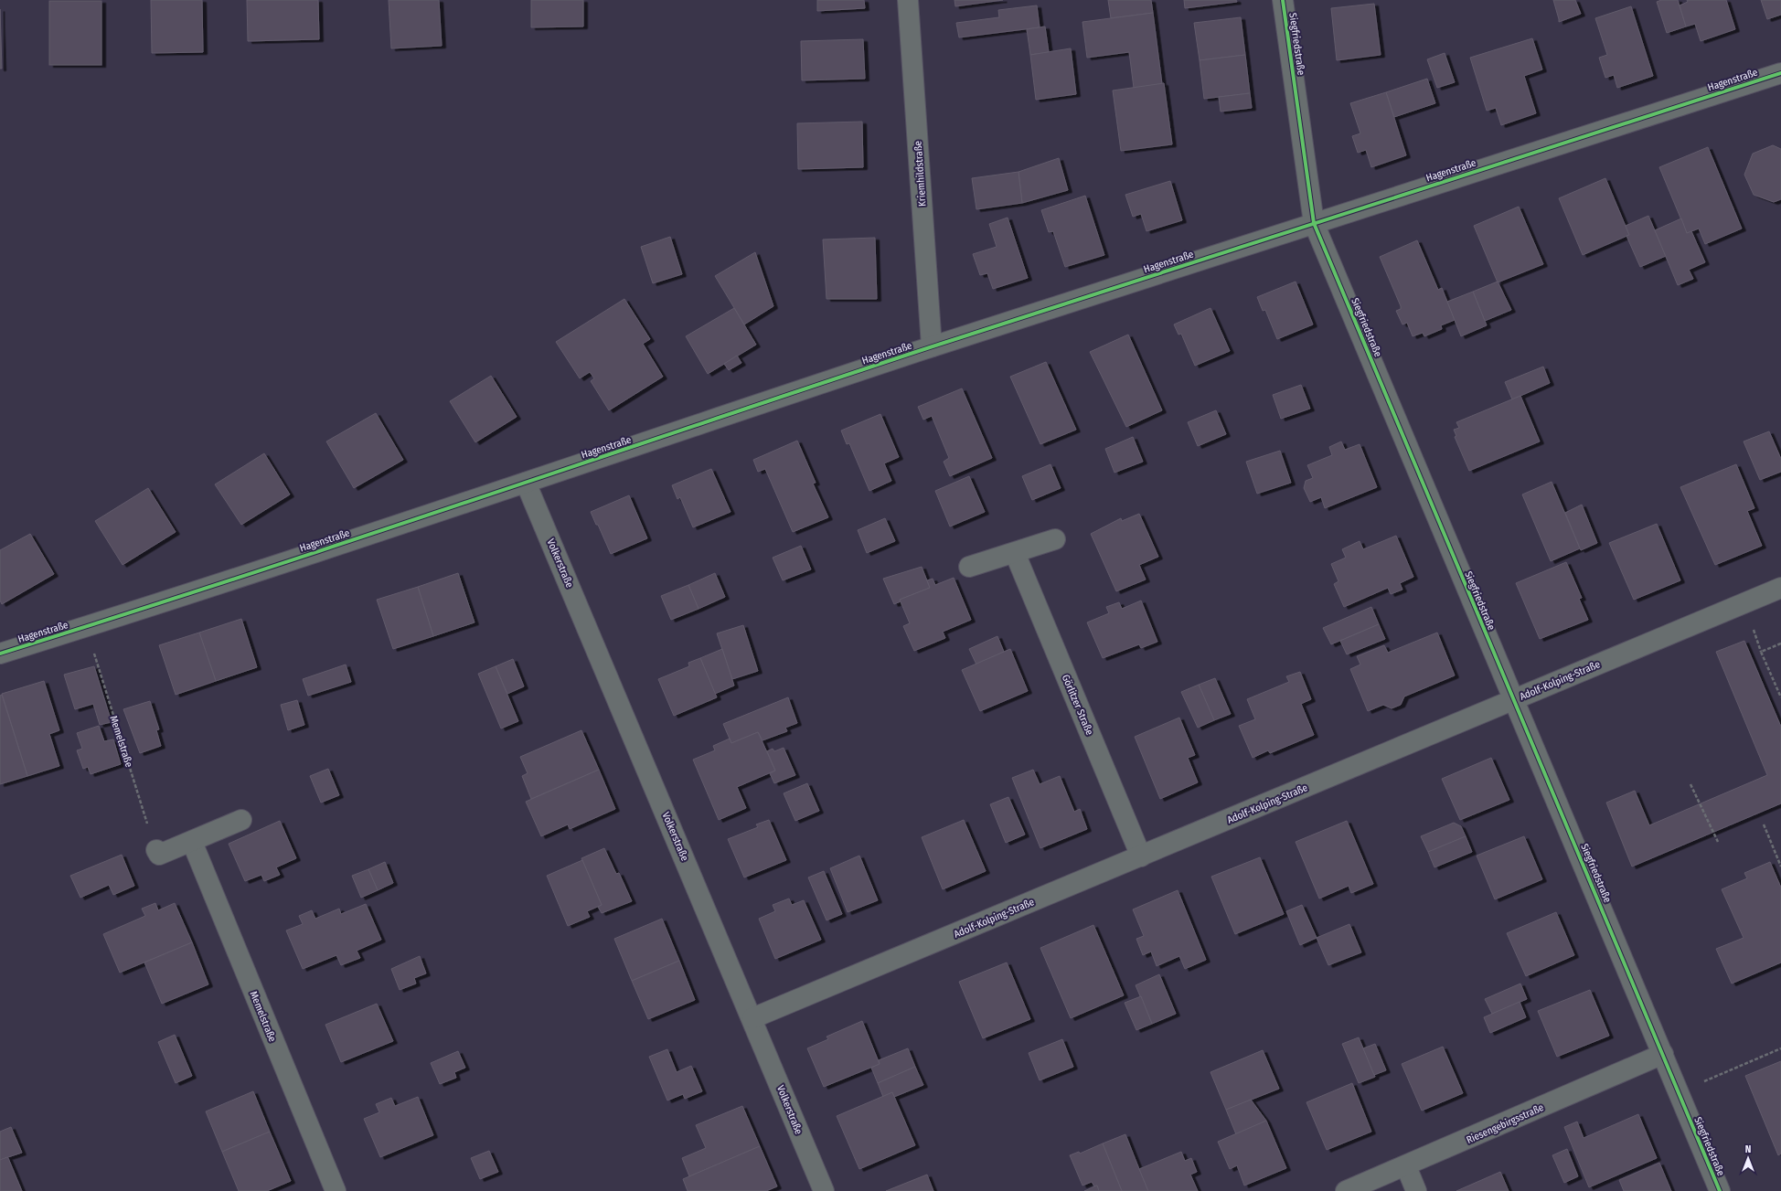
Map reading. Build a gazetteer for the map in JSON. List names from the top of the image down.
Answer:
{
  "streets": {
    "street": [
      "Siegfriedstraße",
      "Hagenstraße",
      "Kriemhildstraße",
      "Volkerstraße",
      "Adolf-Kolping-Straße",
      "Görlitzer Straße",
      "Memelstraße",
      "Riesengebirgsstraße"
    ]
  },
  "crossings": [
    ["Siegfriedstraße", "Hagenstraße"],
    ["Siegfriedstraße", "Adolf-Kolping-Straße"],
    ["Siegfriedstraße", "Riesengebirgsstraße"],
    ["Hagenstraße", "Kriemhildstraße"],
    ["Hagenstraße", "Volkerstraße"],
    ["Hagenstraße", "Memelstraße"],
    ["Volkerstraße", "Adolf-Kolping-Straße"],
    ["Adolf-Kolping-Straße", "Görlitzer Straße"]
  ],
  "north": "top"
}
